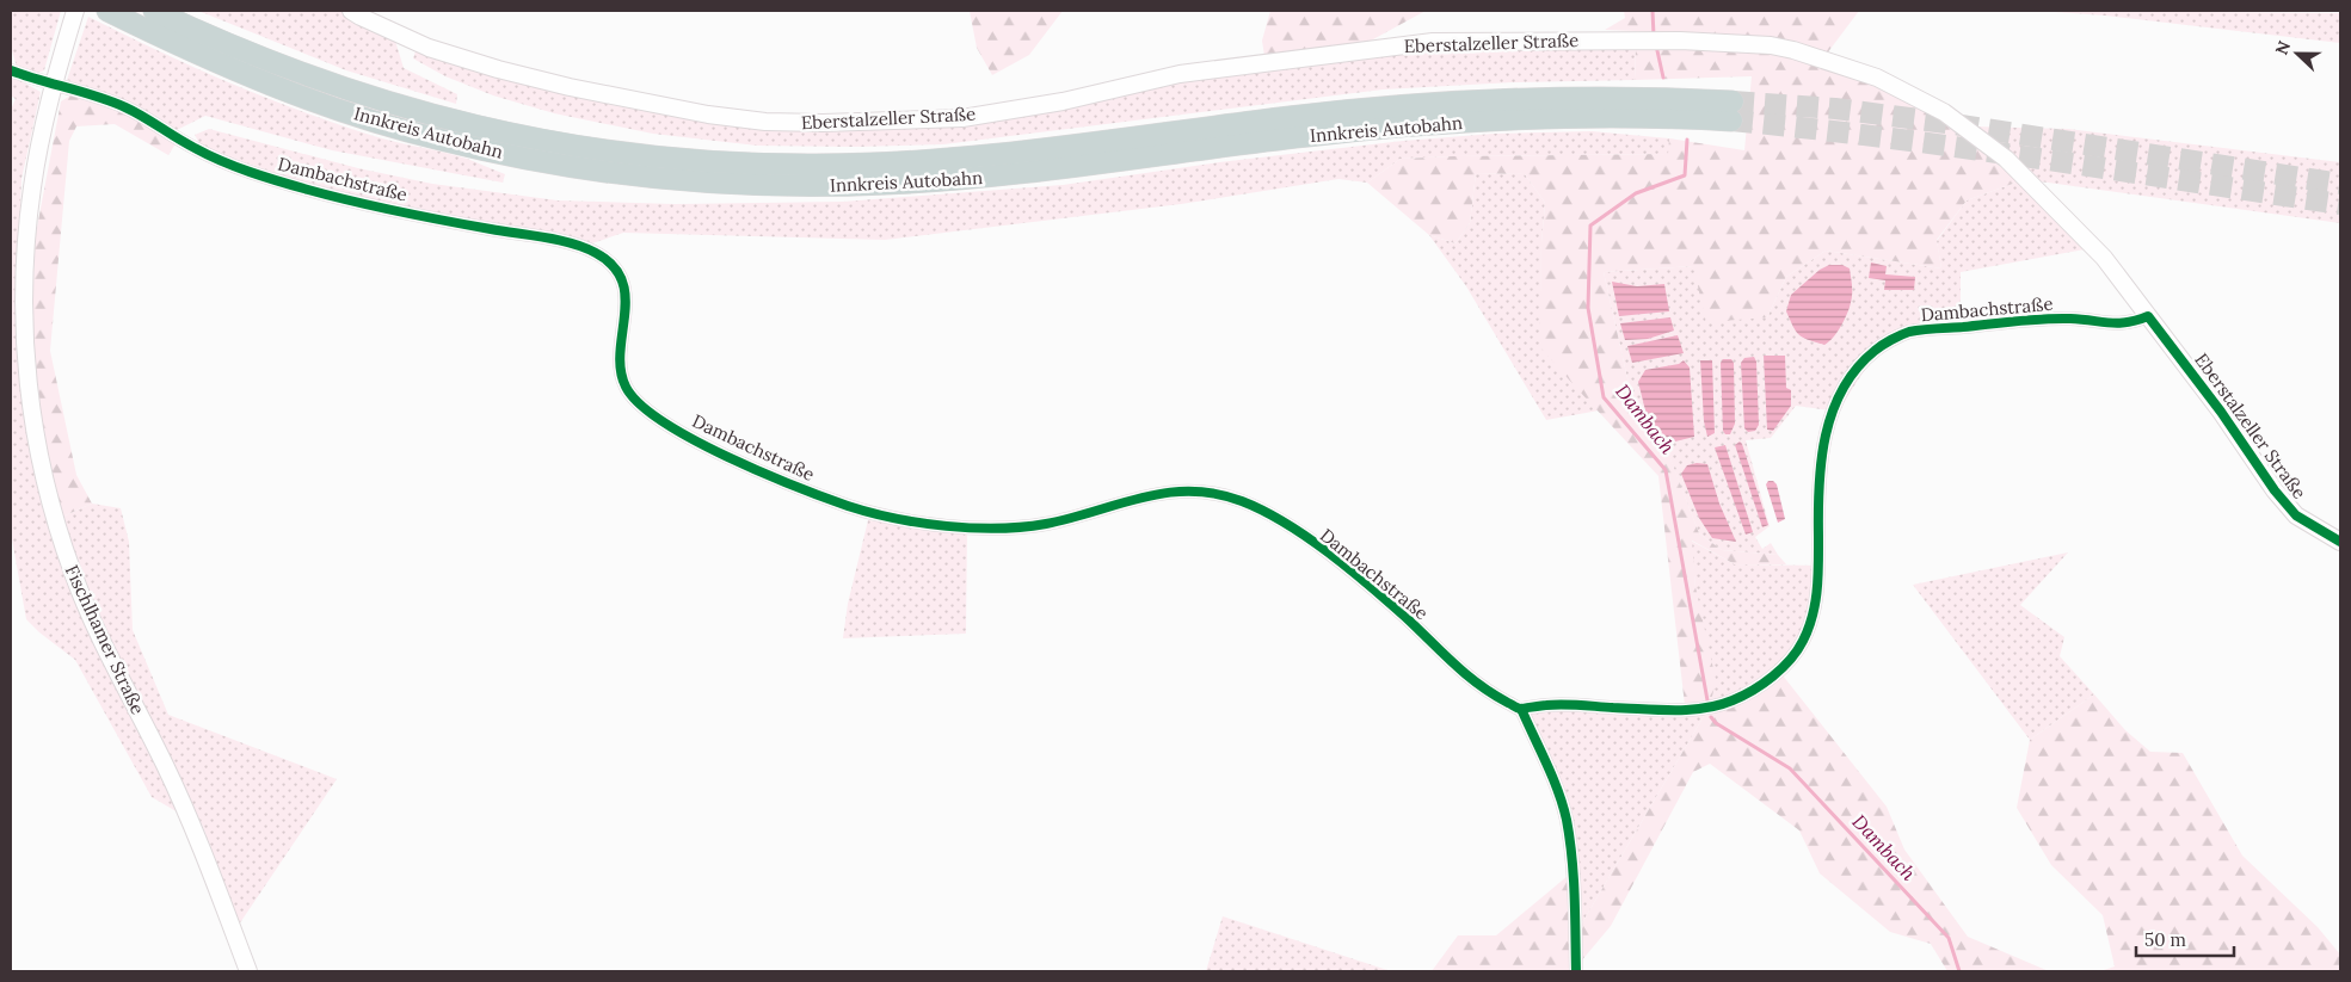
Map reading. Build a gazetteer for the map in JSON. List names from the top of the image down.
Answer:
{
  "streets": {
    "highway": ["Innkreis Autobahn"],
    "street": ["Eberstalzeller Straße", "Dambachstraße", "Fischlhamer Straße"]
  },
  "crossings": [
    ["Eberstalzeller Straße", "Dambachstraße"],
    ["Dambachstraße", "Fischlhamer Straße"]
  ],
  "water": ["Dambach"],
  "scale_bar": "50 m",
  "north": "left"
}
